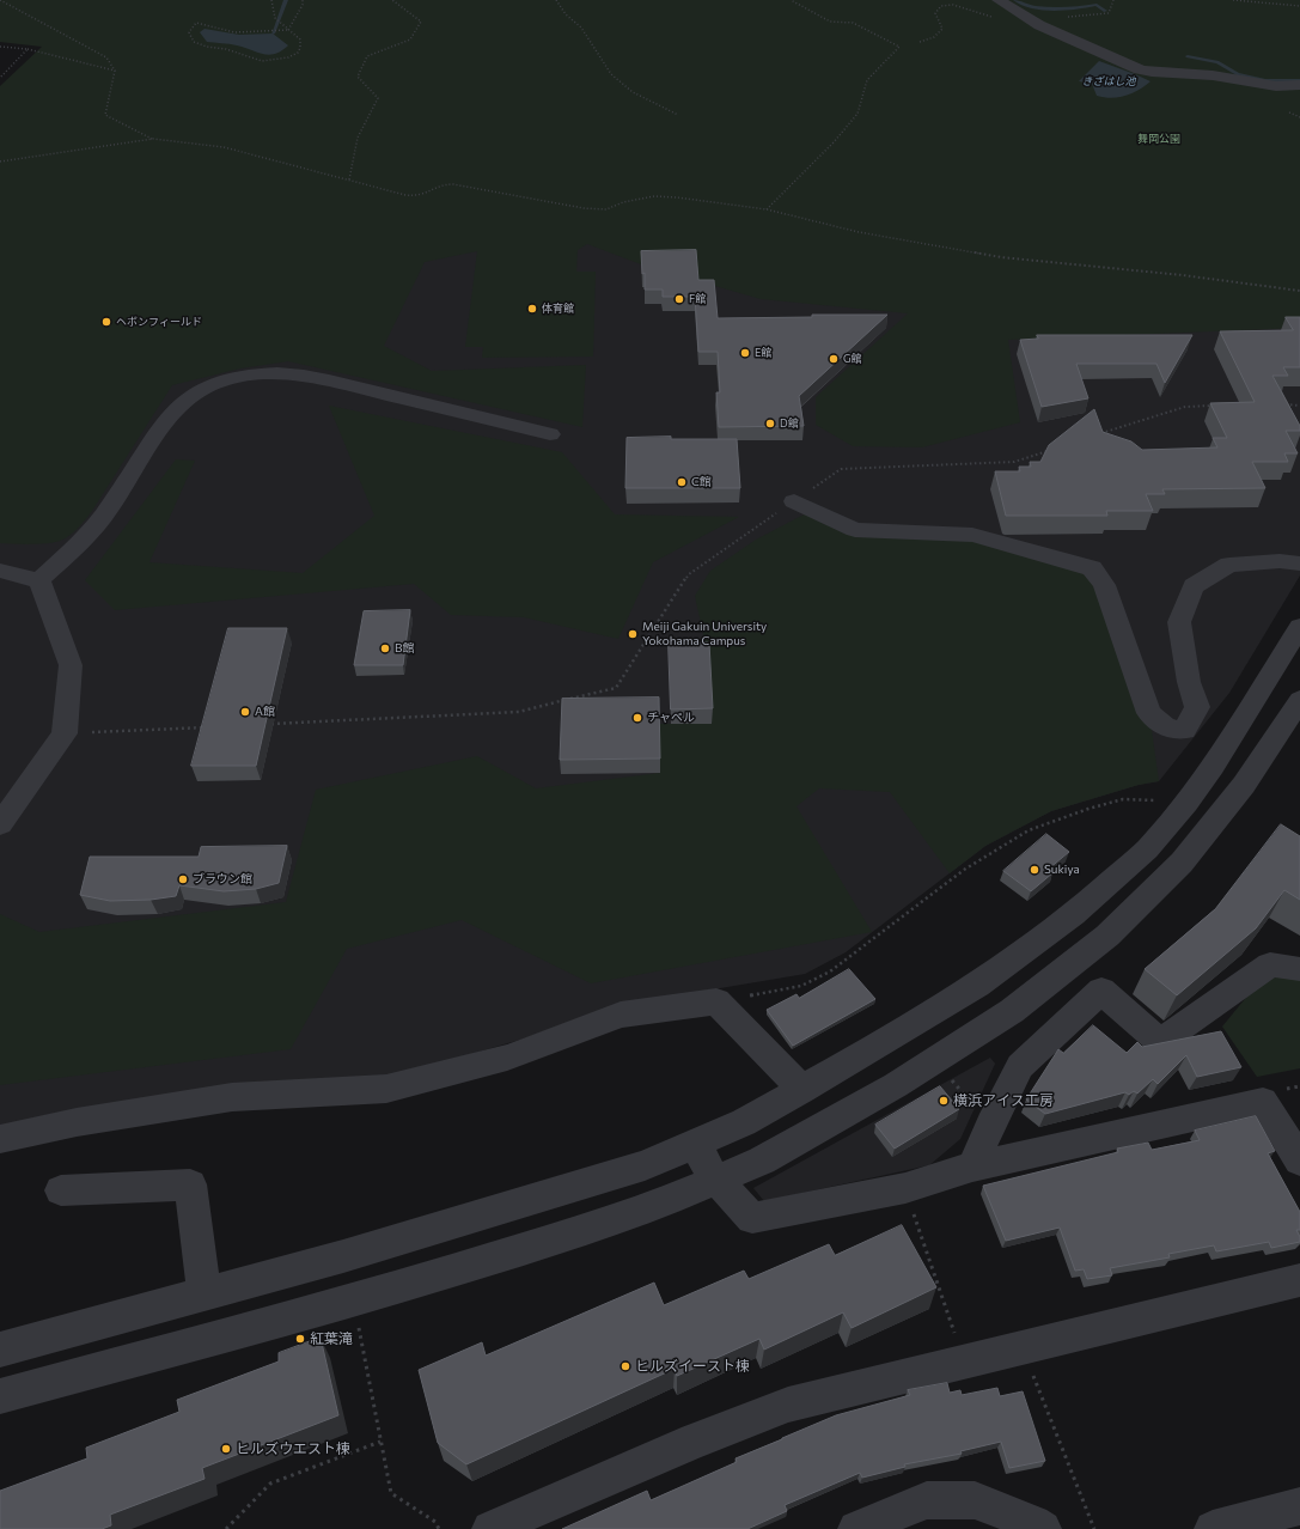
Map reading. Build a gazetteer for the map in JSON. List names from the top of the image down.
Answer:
{
  "water": ["きざはし池"],
  "parks": ["舞岡公園"],
  "places": [
    "F館",
    "体育館",
    "ヘボンフィールド",
    "E館",
    "G館",
    "D館",
    "C館",
    "Meiji Gakuin University Yokohama Campus",
    "B館",
    "A館",
    "チャペル",
    "Sukiya",
    "ブラウン館",
    "横浜アイス工房",
    "紅葉滝",
    "ヒルズイースト棟",
    "ヒルズウエスト棟"
  ]
}
